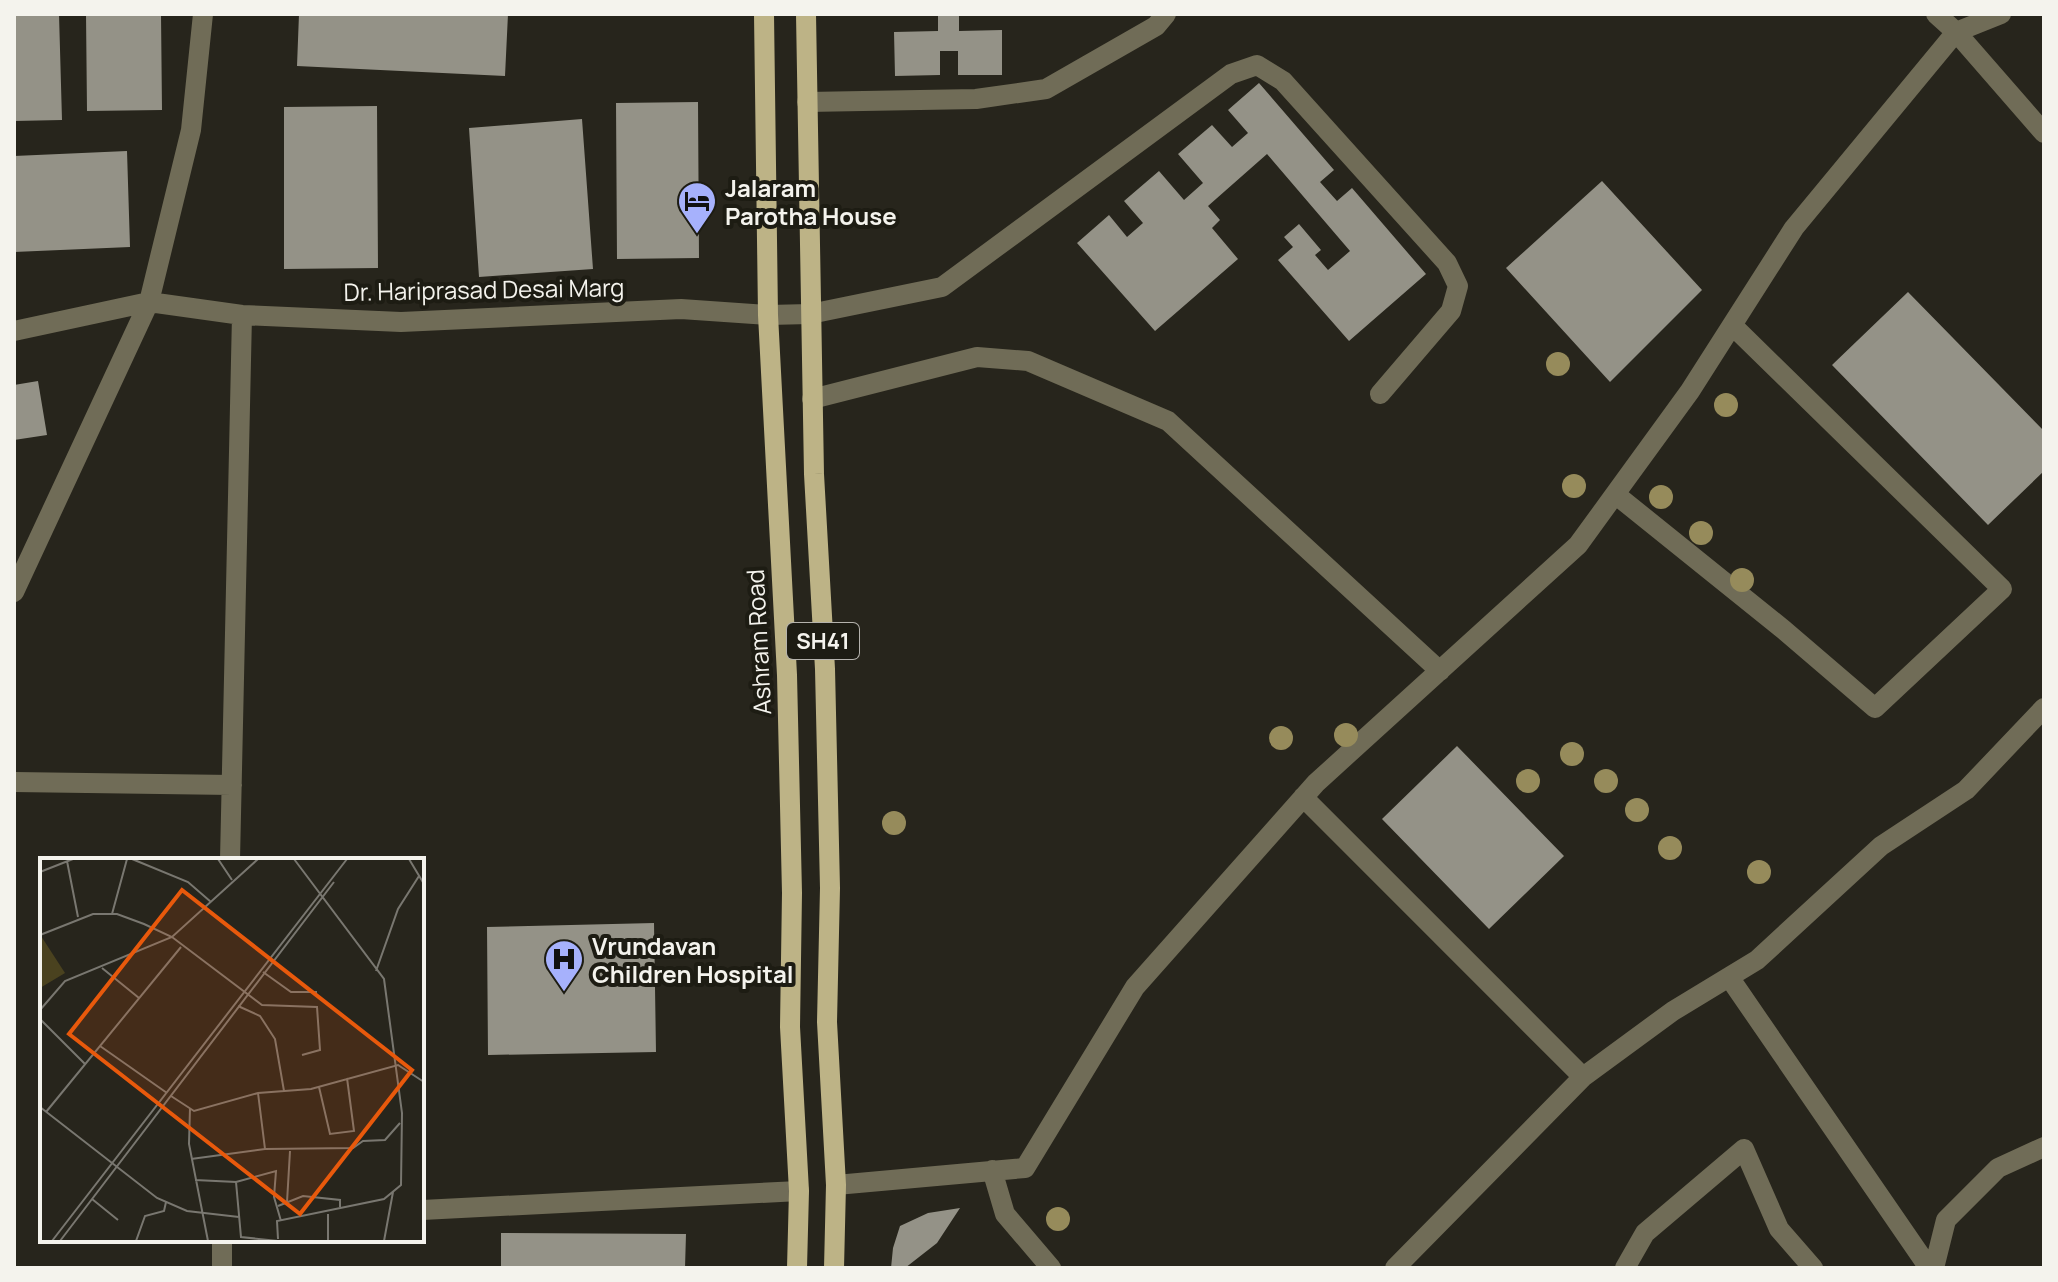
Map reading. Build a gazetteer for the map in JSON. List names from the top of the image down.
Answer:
{
  "streets": {
    "main road": ["SH41", "Ashram Road"],
    "street": ["Dr. Hariprasad Desai Marg"]
  },
  "crossings": [
    ["Dr. Hariprasad Desai Marg", "SH41"],
    ["Dr. Hariprasad Desai Marg", "Ashram Road"]
  ],
  "places": {
    "hotel": ["Jalaram Parotha House"],
    "hospital": ["Vrundavan Children Hospital"]
  }
}
